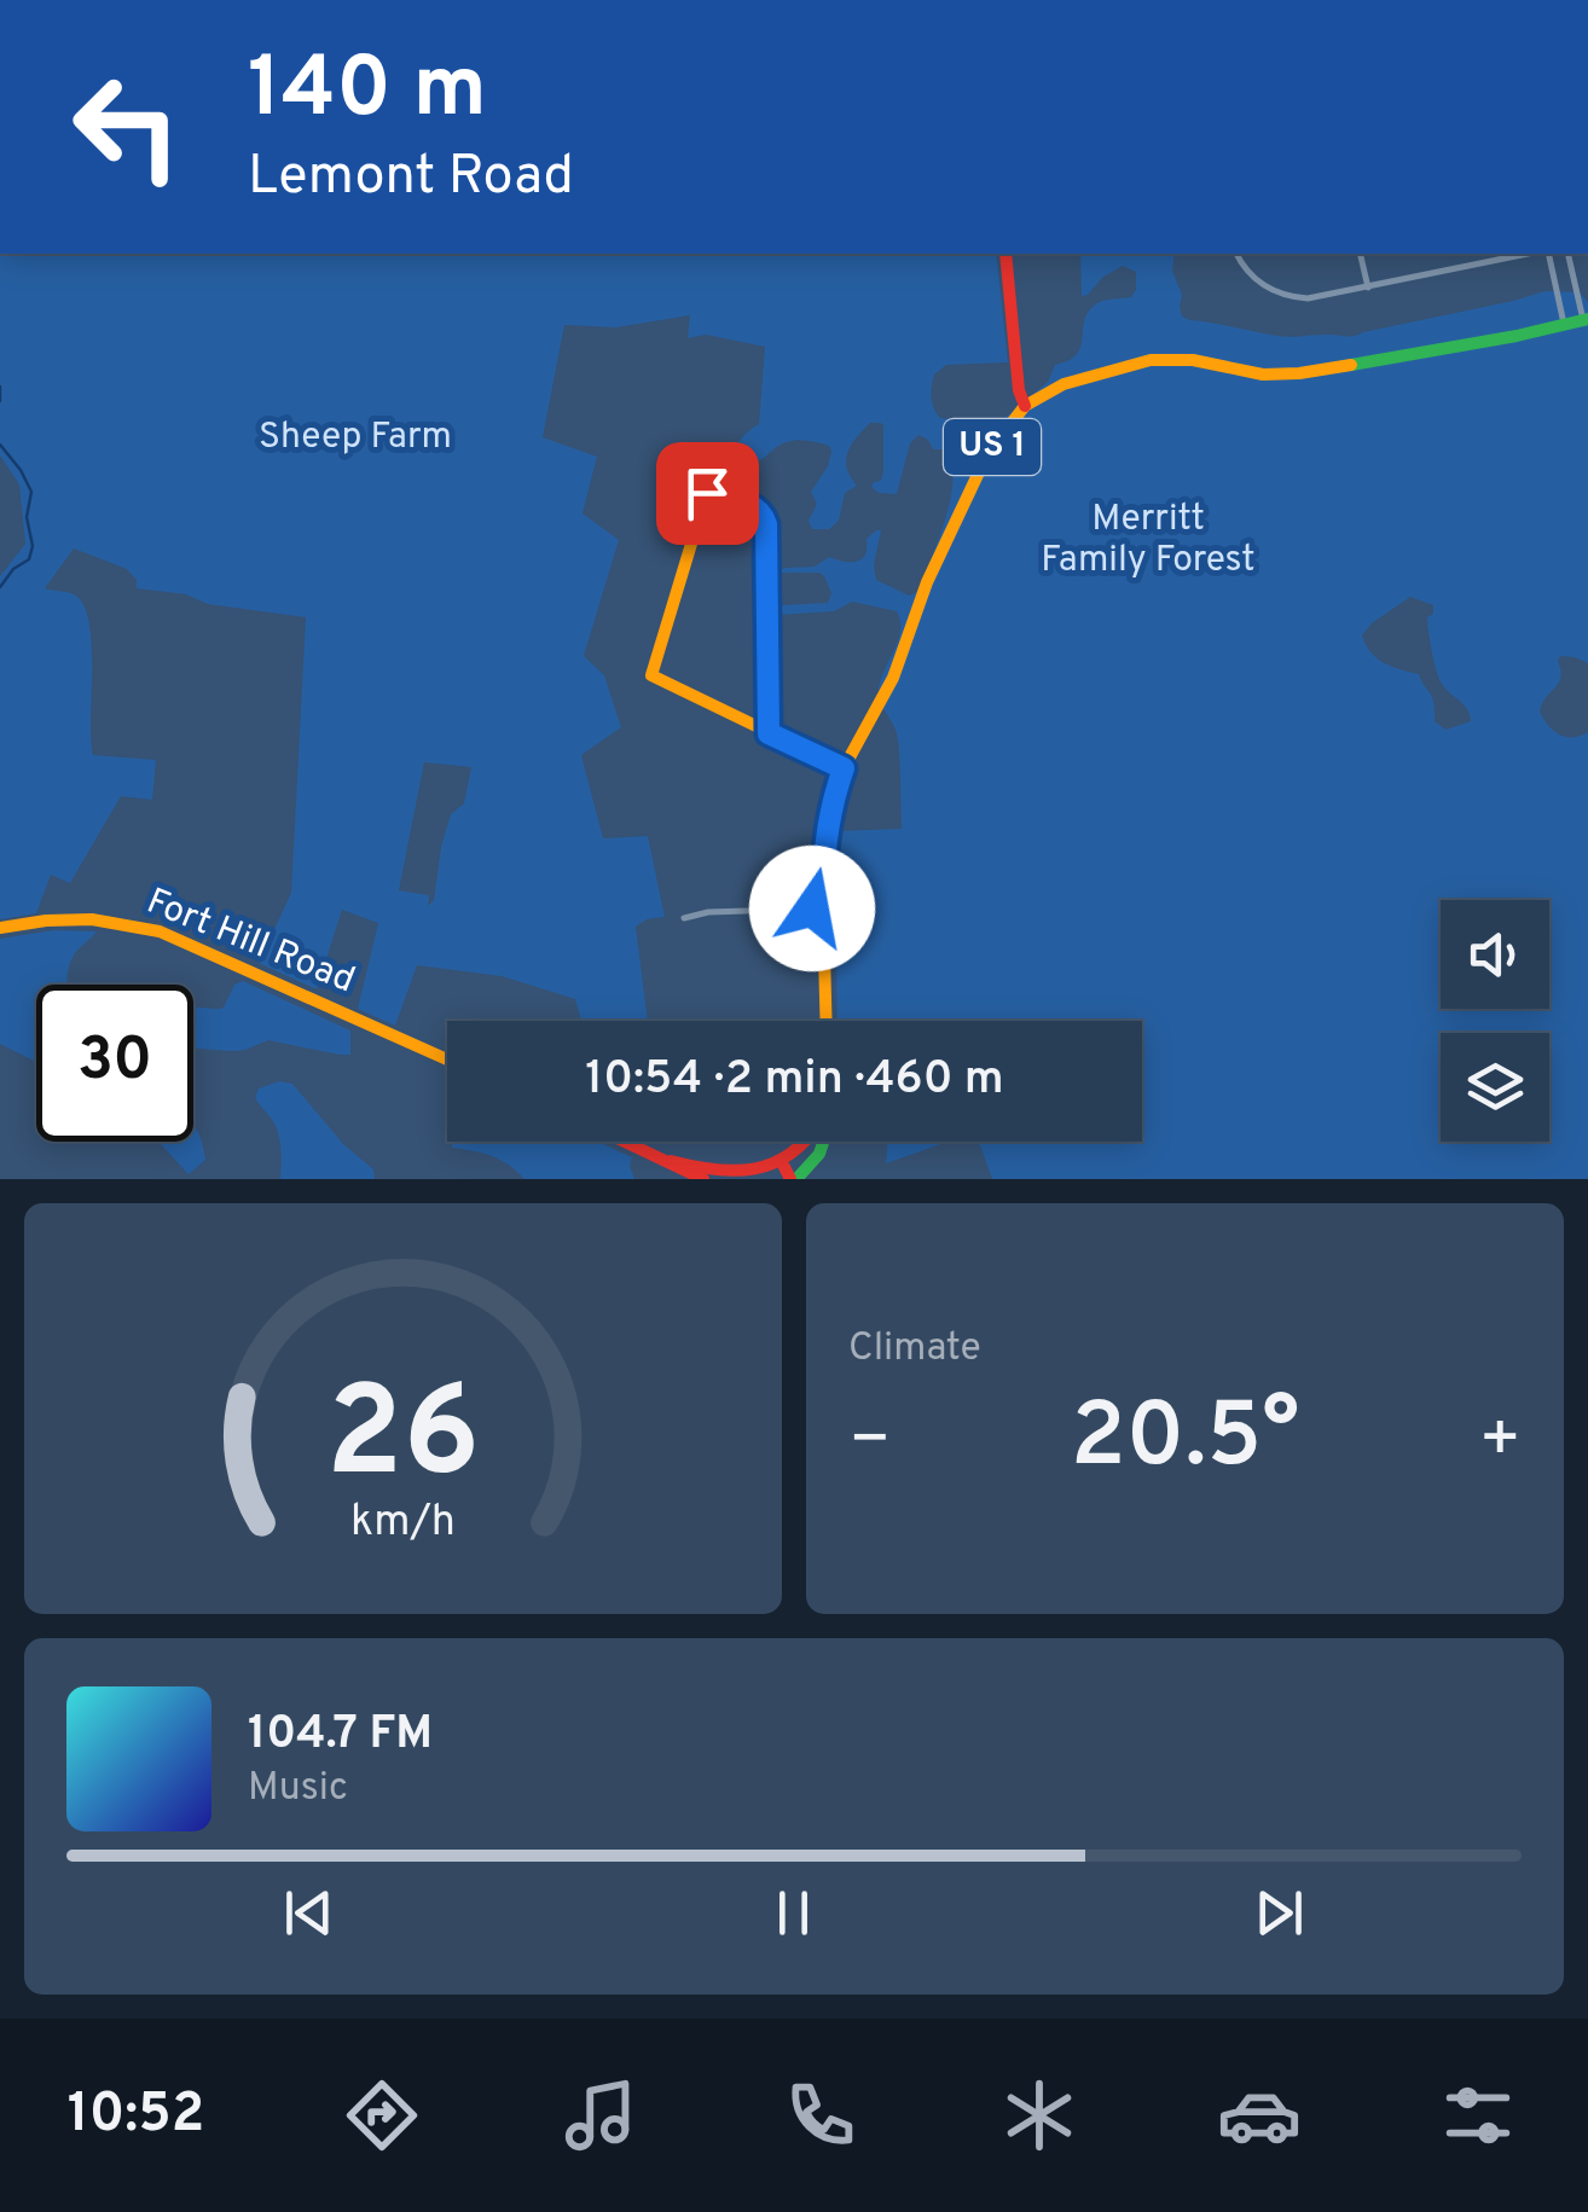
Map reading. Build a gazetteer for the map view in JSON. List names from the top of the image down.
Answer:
{
  "streets": {
    "main road": ["US 1", "Fort Hill Road"]
  },
  "parks": ["Sheep Farm", "Merritt Family Forest"],
  "page": {
    "turn": ["140 m", "Lemont Road"],
    "limit": "30",
    "trip": "10:54 · 2 min · 460 m",
    "tile": "Climate",
    "heat": ["−", "20.5°", "+"],
    "song": ["104.7 FM", "Music"],
    "tabs": "10:52",
    "gauge": ["26", "km/h"]
  }
}
